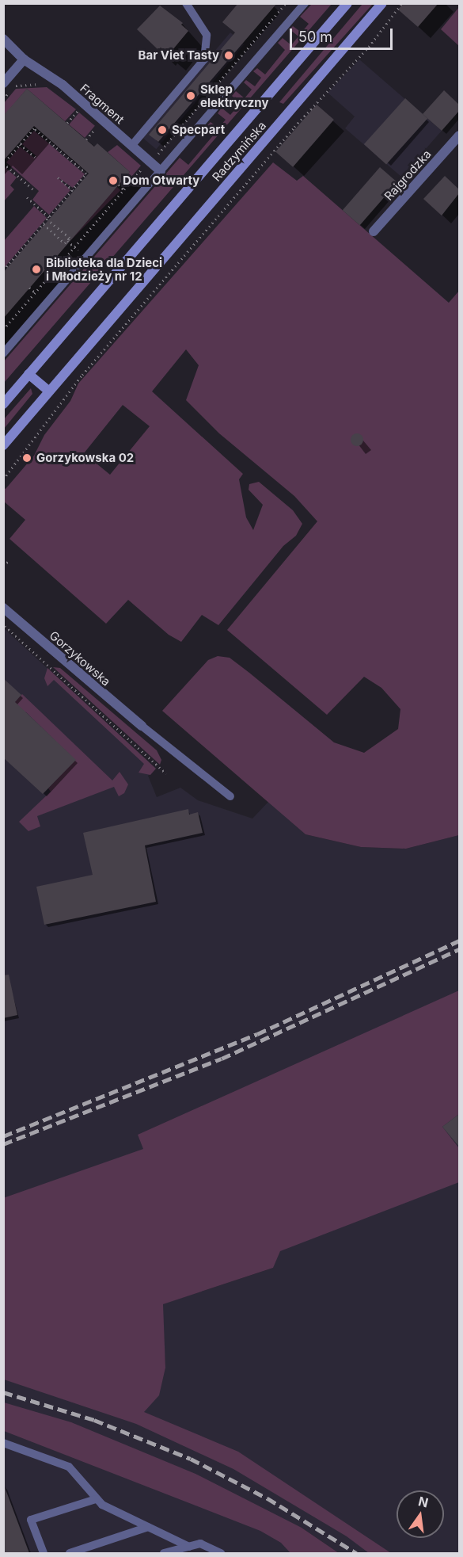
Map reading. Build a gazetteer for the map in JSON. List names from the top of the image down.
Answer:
{
  "streets": {
    "main road": ["Radzymińska"],
    "street": ["Fragment", "Rajgrodzka", "Gorzykowska"]
  },
  "places": [
    "Bar Viet Tasty",
    "Sklep elektryczny",
    "Specpart",
    "Dom Otwarty",
    "Biblioteka dla Dzieci i Młodzieży nr 12",
    "Gorzykowska 02"
  ],
  "scale_bar": "50 m",
  "north": "top"
}
